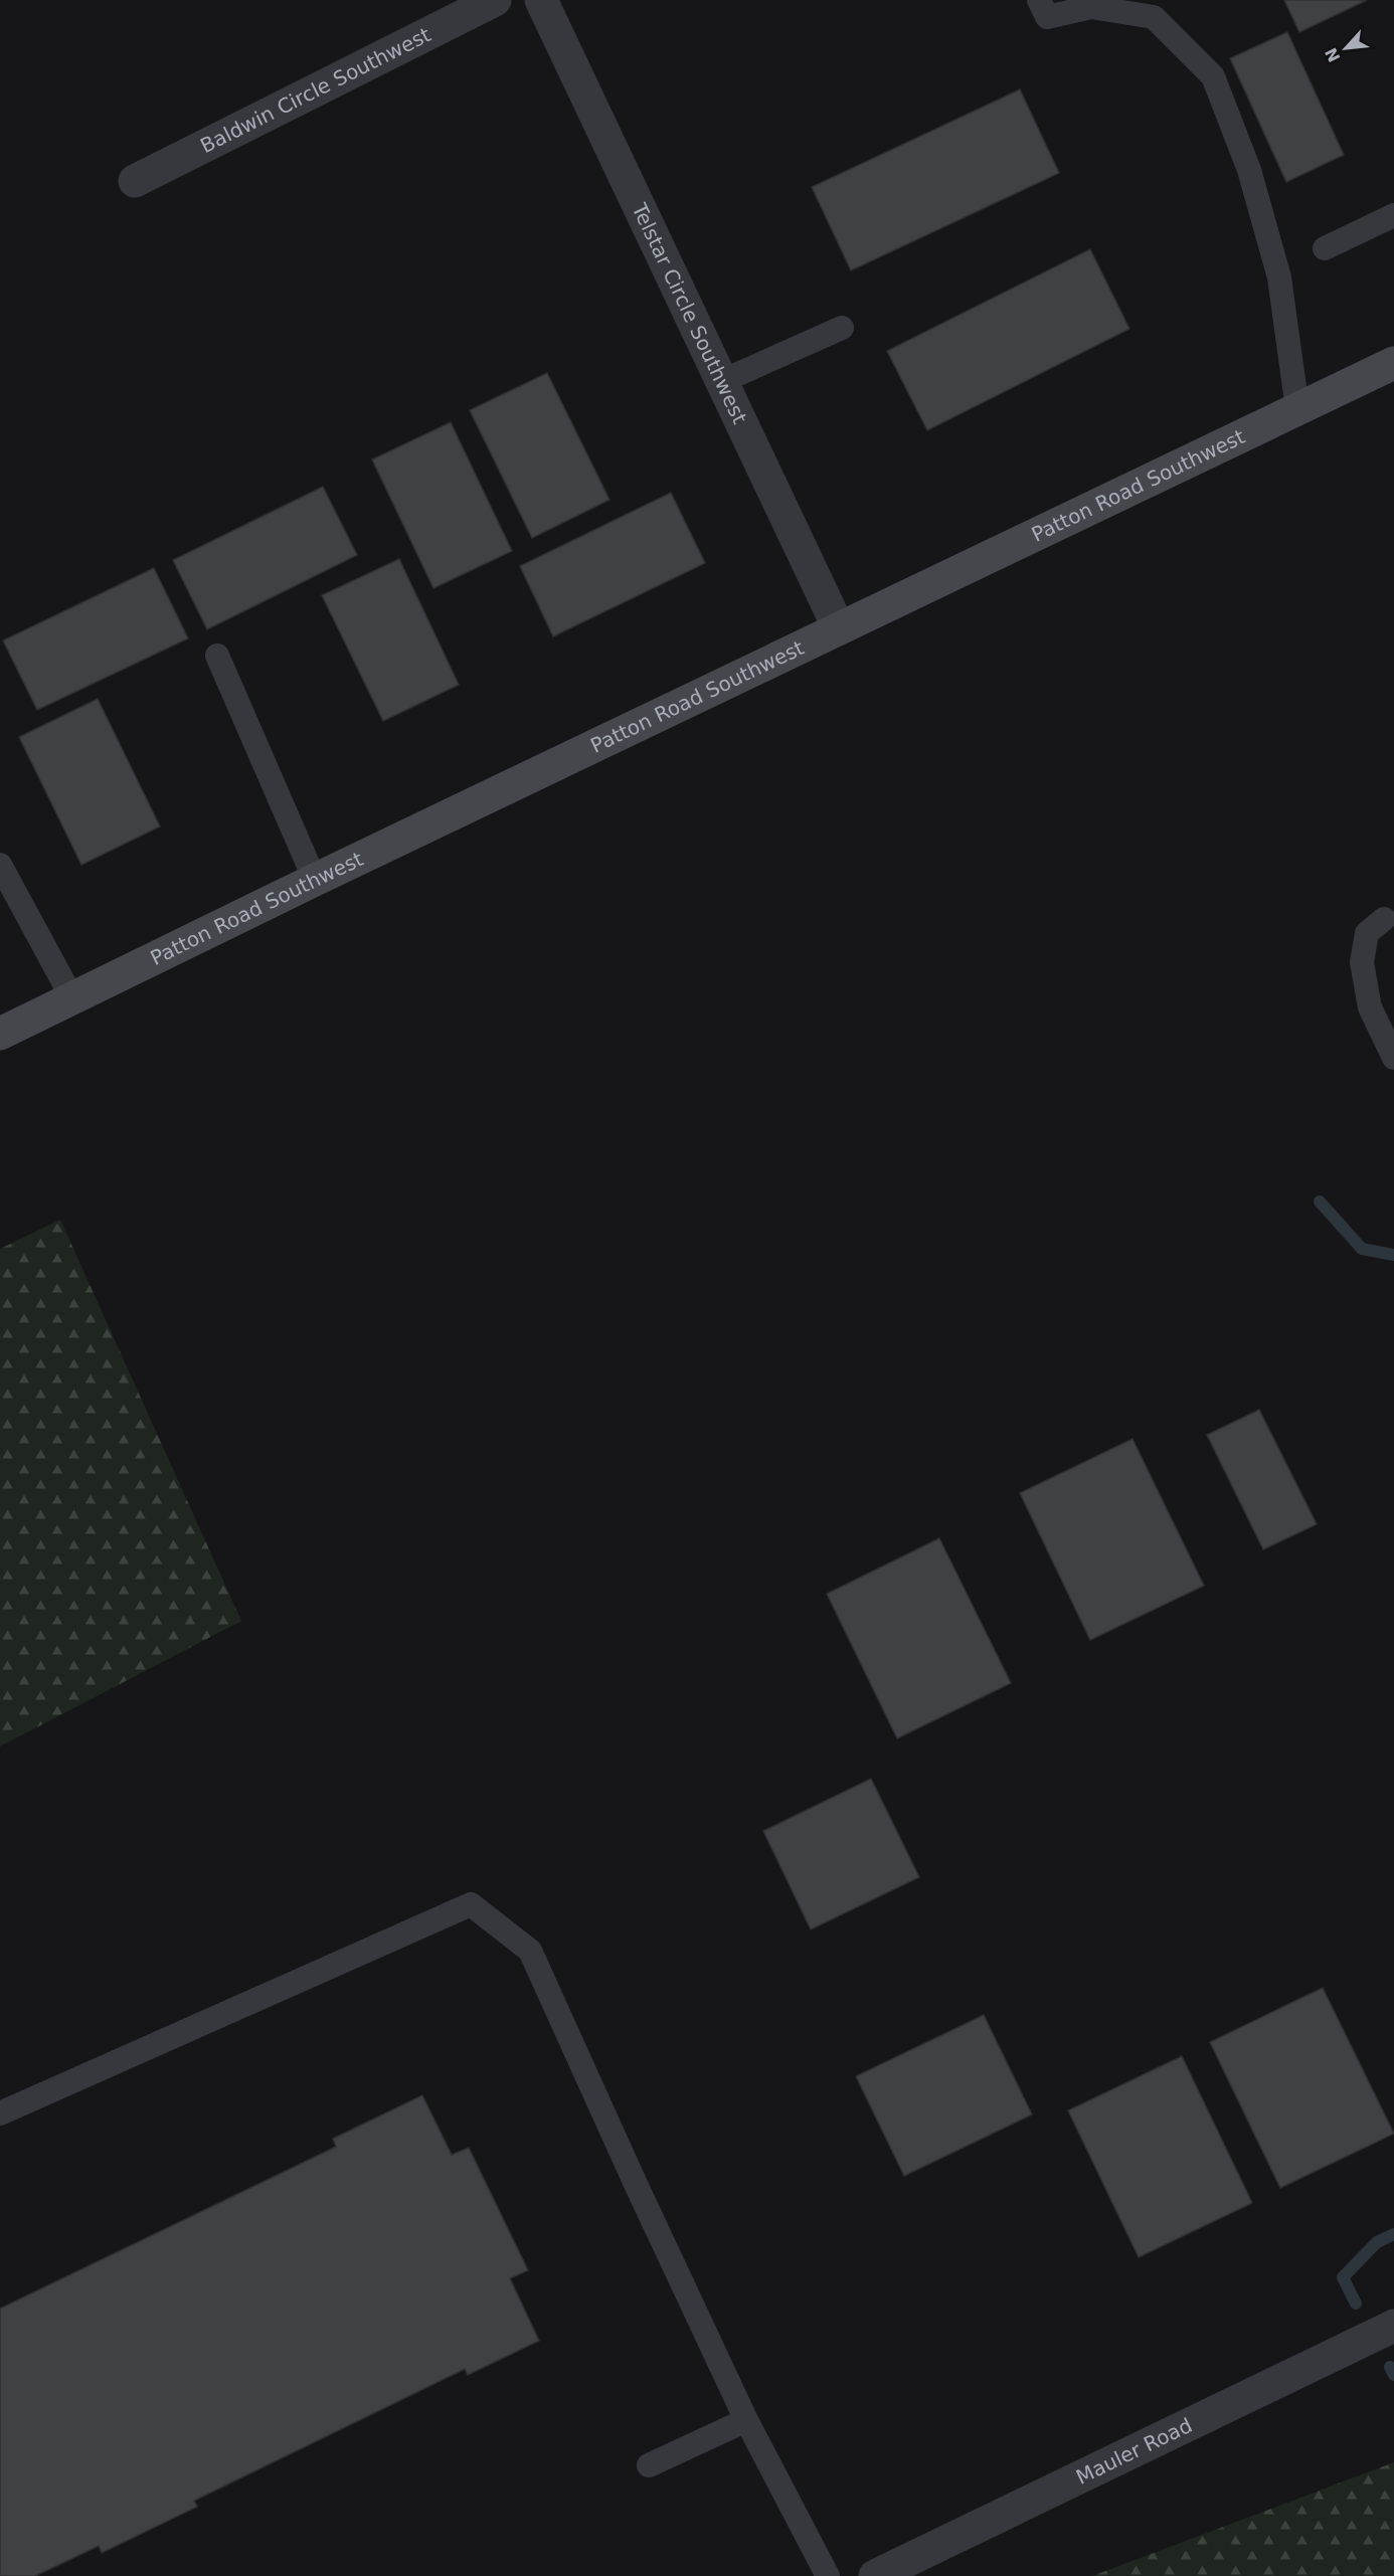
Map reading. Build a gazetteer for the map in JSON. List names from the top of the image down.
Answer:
{
  "streets": {
    "main road": ["Patton Road Southwest"],
    "street": ["Baldwin Circle Southwest", "Telstar Circle Southwest", "Mauler Road"]
  },
  "crossings": [
    ["Telstar Circle Southwest", "Patton Road Southwest"]
  ],
  "north": "bottom left"
}
